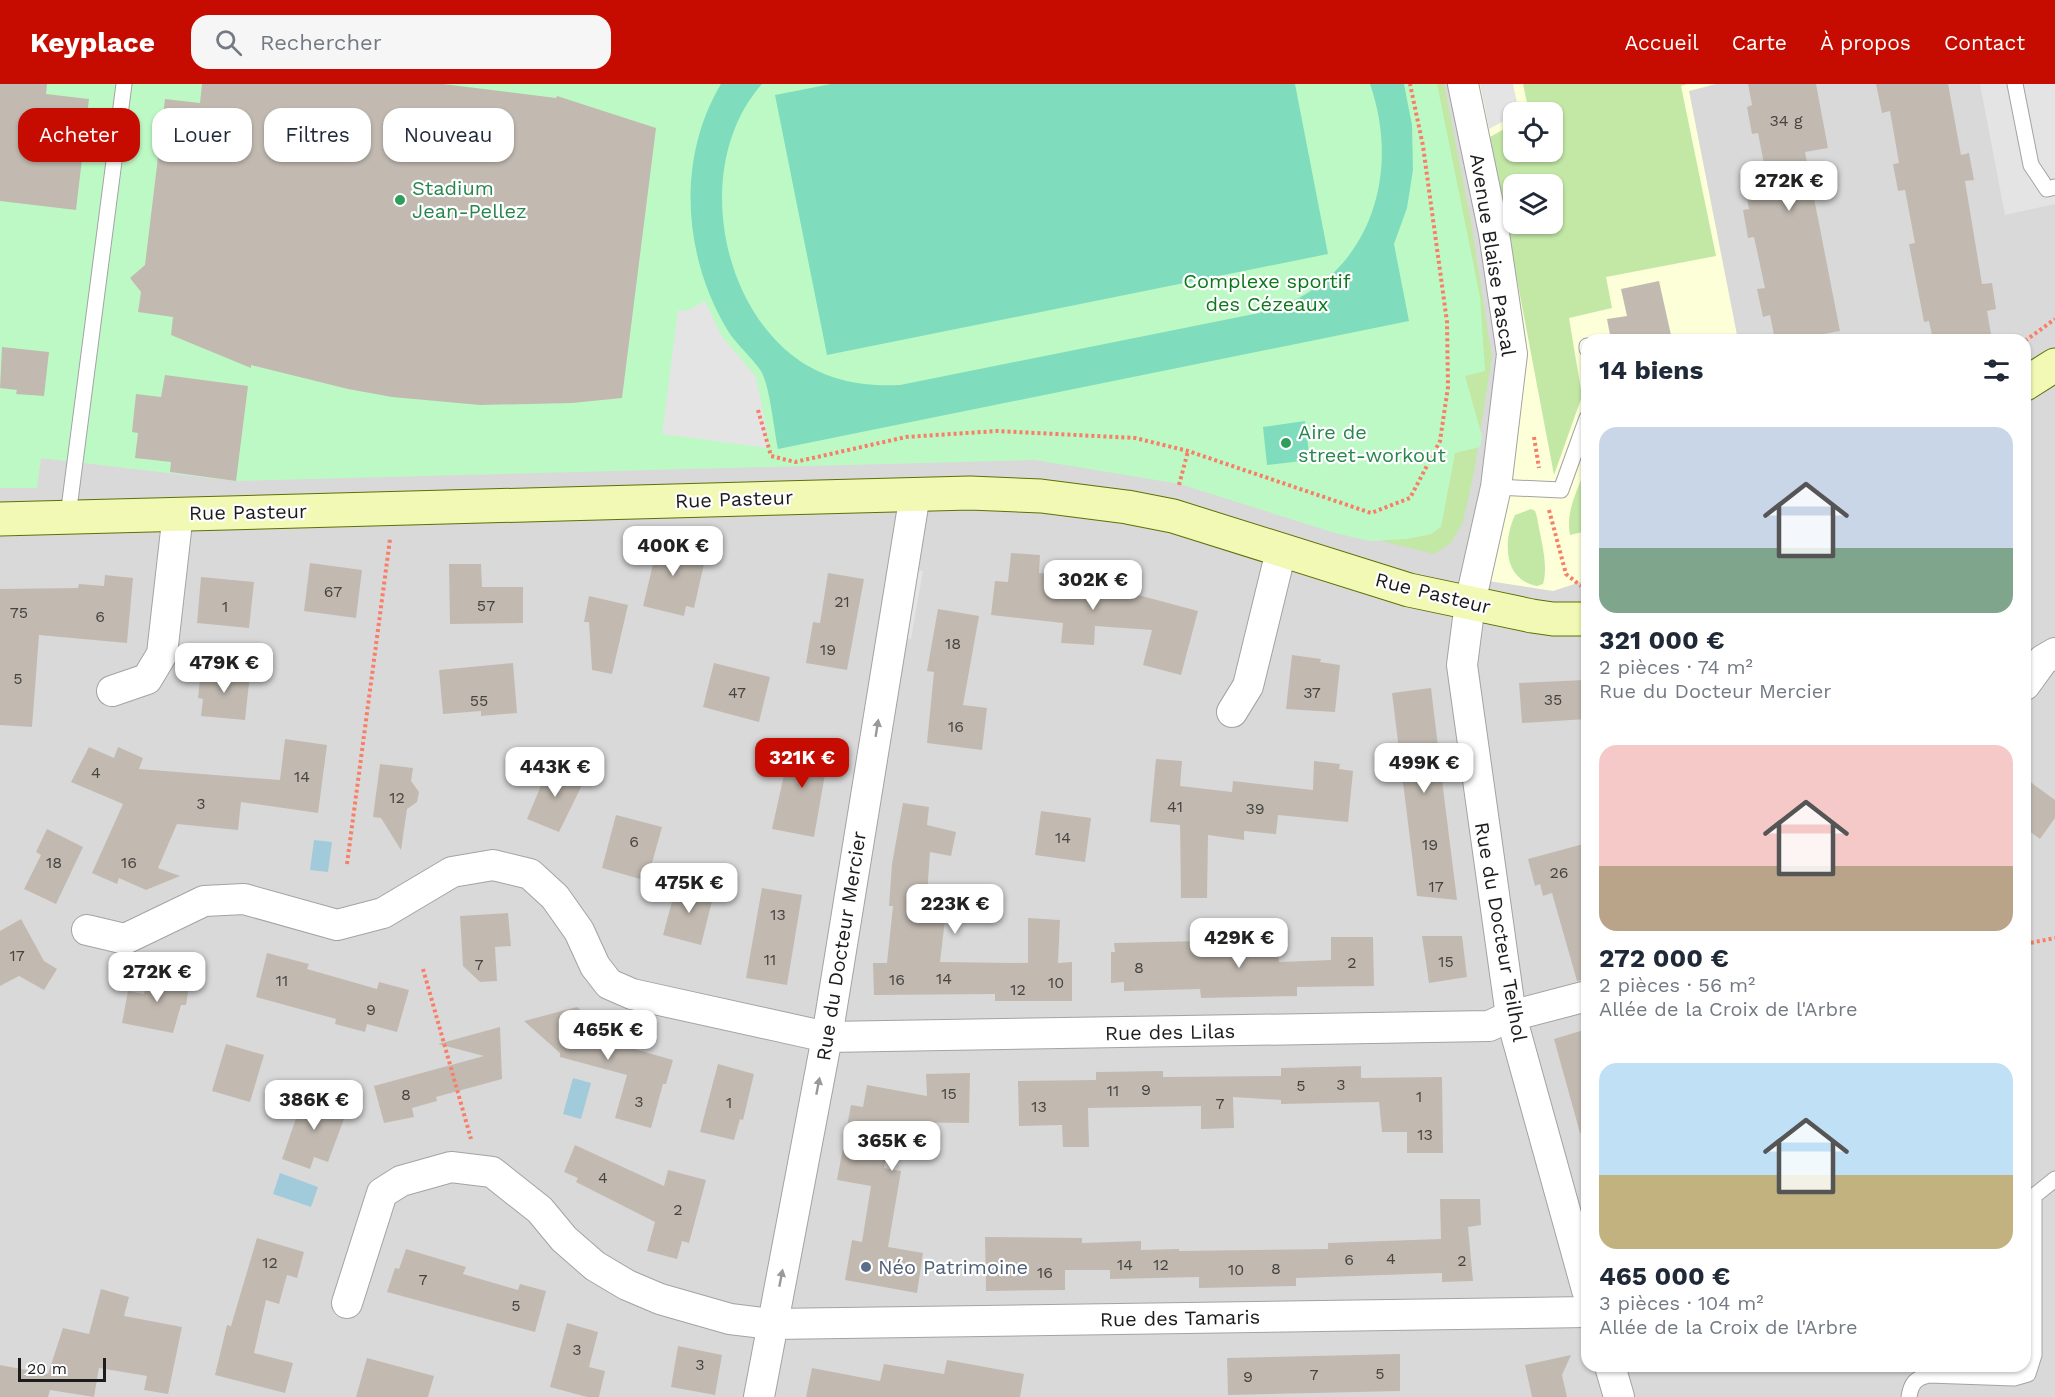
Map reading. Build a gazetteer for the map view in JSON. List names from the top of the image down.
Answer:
{
  "streets": {
    "main road": ["Rue Pasteur"],
    "street": [
      "Avenue Blaise Pascal",
      "Rue du Docteur Teilhol",
      "Rue du Docteur Mercier",
      "Rue des Lilas",
      "Rue des Tamaris"
    ]
  },
  "crossings": [
    ["Avenue Blaise Pascal", "Rue Pasteur"],
    ["Avenue Blaise Pascal", "Rue du Docteur Teilhol"],
    ["Rue Pasteur", "Rue du Docteur Teilhol"],
    ["Rue Pasteur", "Rue du Docteur Mercier"],
    ["Rue du Docteur Teilhol", "Rue des Lilas"],
    ["Rue du Docteur Mercier", "Rue des Lilas"],
    ["Rue du Docteur Mercier", "Rue des Tamaris"]
  ],
  "one_way": ["Rue du Docteur Mercier"],
  "parks": ["Complexe sportif des Cézeaux"],
  "places": ["Stadium Jean-Pellez", "Aire de street-workout", "Néo Patrimoine"],
  "house_numbers": [
    "34 g",
    "67",
    "21",
    "57",
    "1",
    "75",
    "6",
    "18",
    "19",
    "5",
    "47",
    "37",
    "35",
    "55",
    "16",
    "4",
    "14",
    "12",
    "3",
    "41",
    "39",
    "14",
    "6",
    "19",
    "18",
    "16",
    "26",
    "17",
    "13",
    "17",
    "11",
    "15",
    "2",
    "7",
    "8",
    "14",
    "16",
    "11",
    "10",
    "12",
    "9",
    "3",
    "5",
    "9",
    "11",
    "15",
    "8",
    "1",
    "3",
    "1",
    "7",
    "13",
    "13",
    "4",
    "2",
    "4",
    "6",
    "2",
    "12",
    "14",
    "12",
    "8",
    "10",
    "16",
    "7",
    "5",
    "3",
    "3",
    "5",
    "7",
    "9"
  ],
  "scale_bar": "20 m",
  "page": {
    "header": "Keyplace",
    "search": "Rechercher",
    "nav": [
      "Accueil",
      "Carte",
      "À propos",
      "Contact"
    ],
    "chip": [
      "Acheter",
      "Louer",
      "Filtres",
      "Nouveau"
    ],
    "price": [
      "272K €",
      "400K €",
      "302K €",
      "479K €",
      "321K €",
      "499K €",
      "443K €",
      "475K €",
      "223K €",
      "429K €",
      "272K €",
      "465K €",
      "386K €",
      "365K €"
    ],
    "heading": "14 biens",
    "list": [
      {
        "name": "321 000 €",
        "note": "2 pièces · 74 m² · Rue du Docteur Mercier"
      },
      {
        "name": "272 000 €",
        "note": "2 pièces · 56 m² · Allée de la Croix de l'Arbre"
      },
      {
        "name": "465 000 €",
        "note": "3 pièces · 104 m² · Allée de la Croix de l'Arbre"
      }
    ],
    "scale": "20 m"
  }
}
